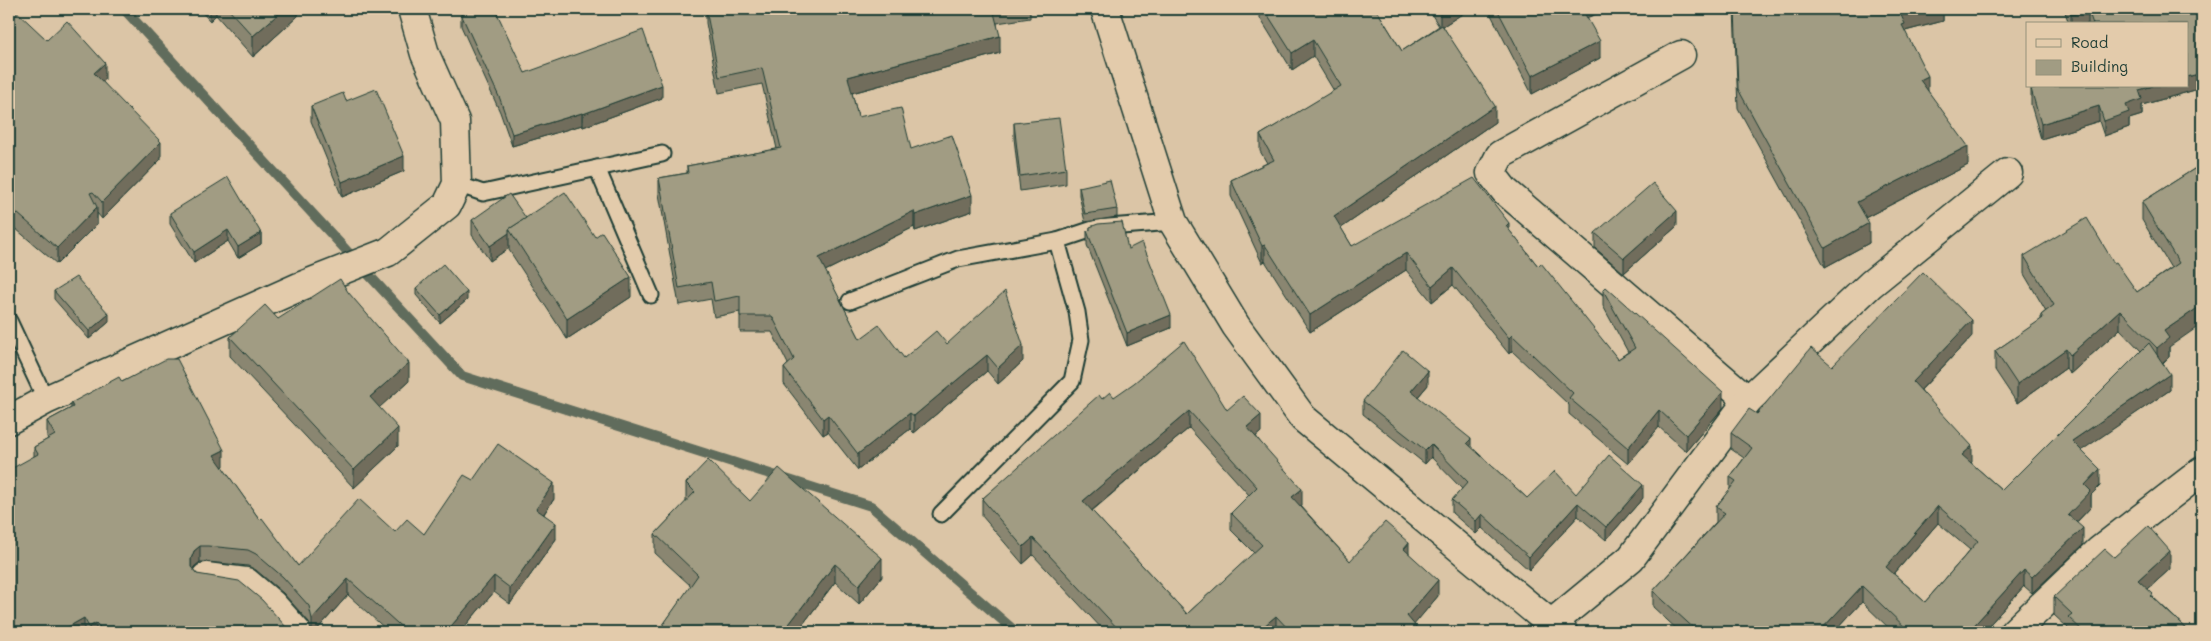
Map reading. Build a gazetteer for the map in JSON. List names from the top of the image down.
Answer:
{
  "legend": ["Road", "Building"]
}
